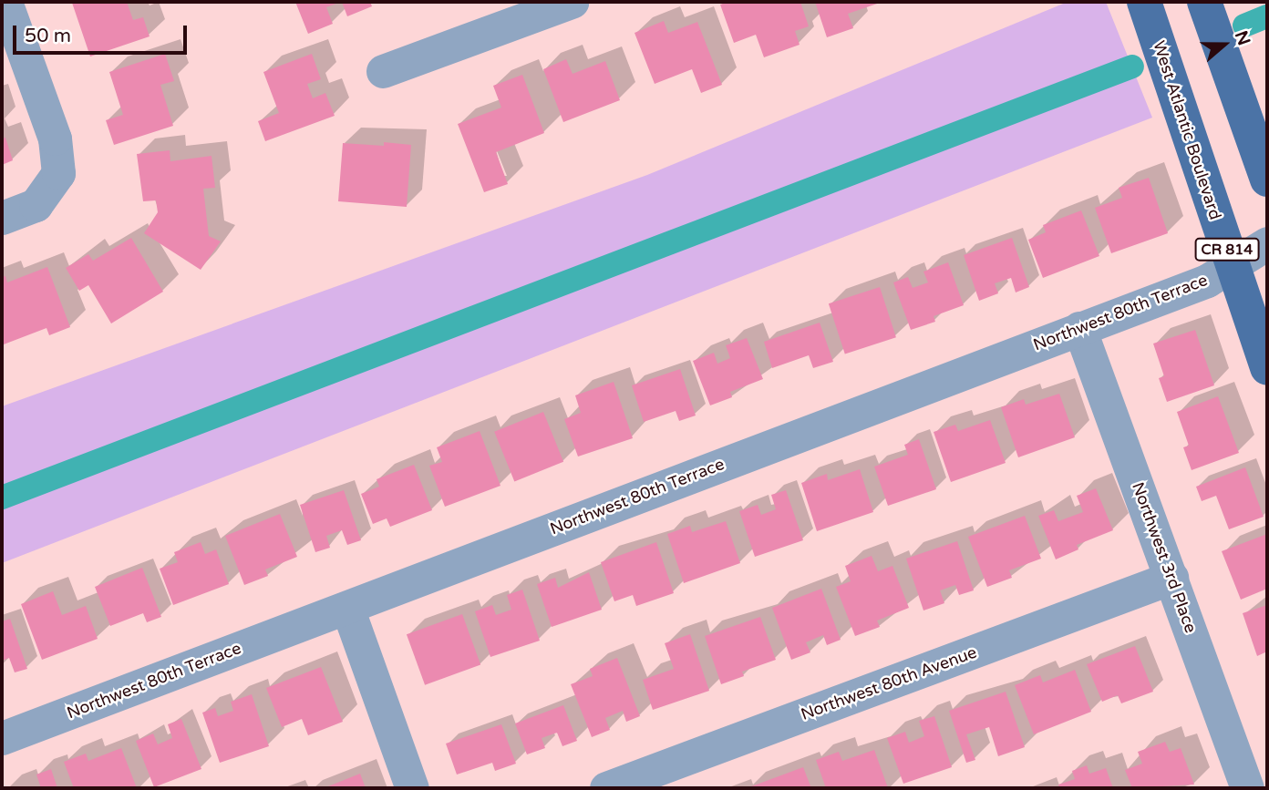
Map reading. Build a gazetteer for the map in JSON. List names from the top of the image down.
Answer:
{
  "streets": {
    "main road": ["West Atlantic Boulevard", "CR 814"],
    "street": ["Northwest 80th Terrace", "Northwest 3rd Place", "Northwest 80th Avenue"]
  },
  "crossings": [
    ["West Atlantic Boulevard", "Northwest 80th Terrace"],
    ["Northwest 80th Terrace", "Northwest 3rd Place"],
    ["Northwest 3rd Place", "Northwest 80th Avenue"]
  ],
  "scale_bar": "50 m",
  "north": "right"
}
